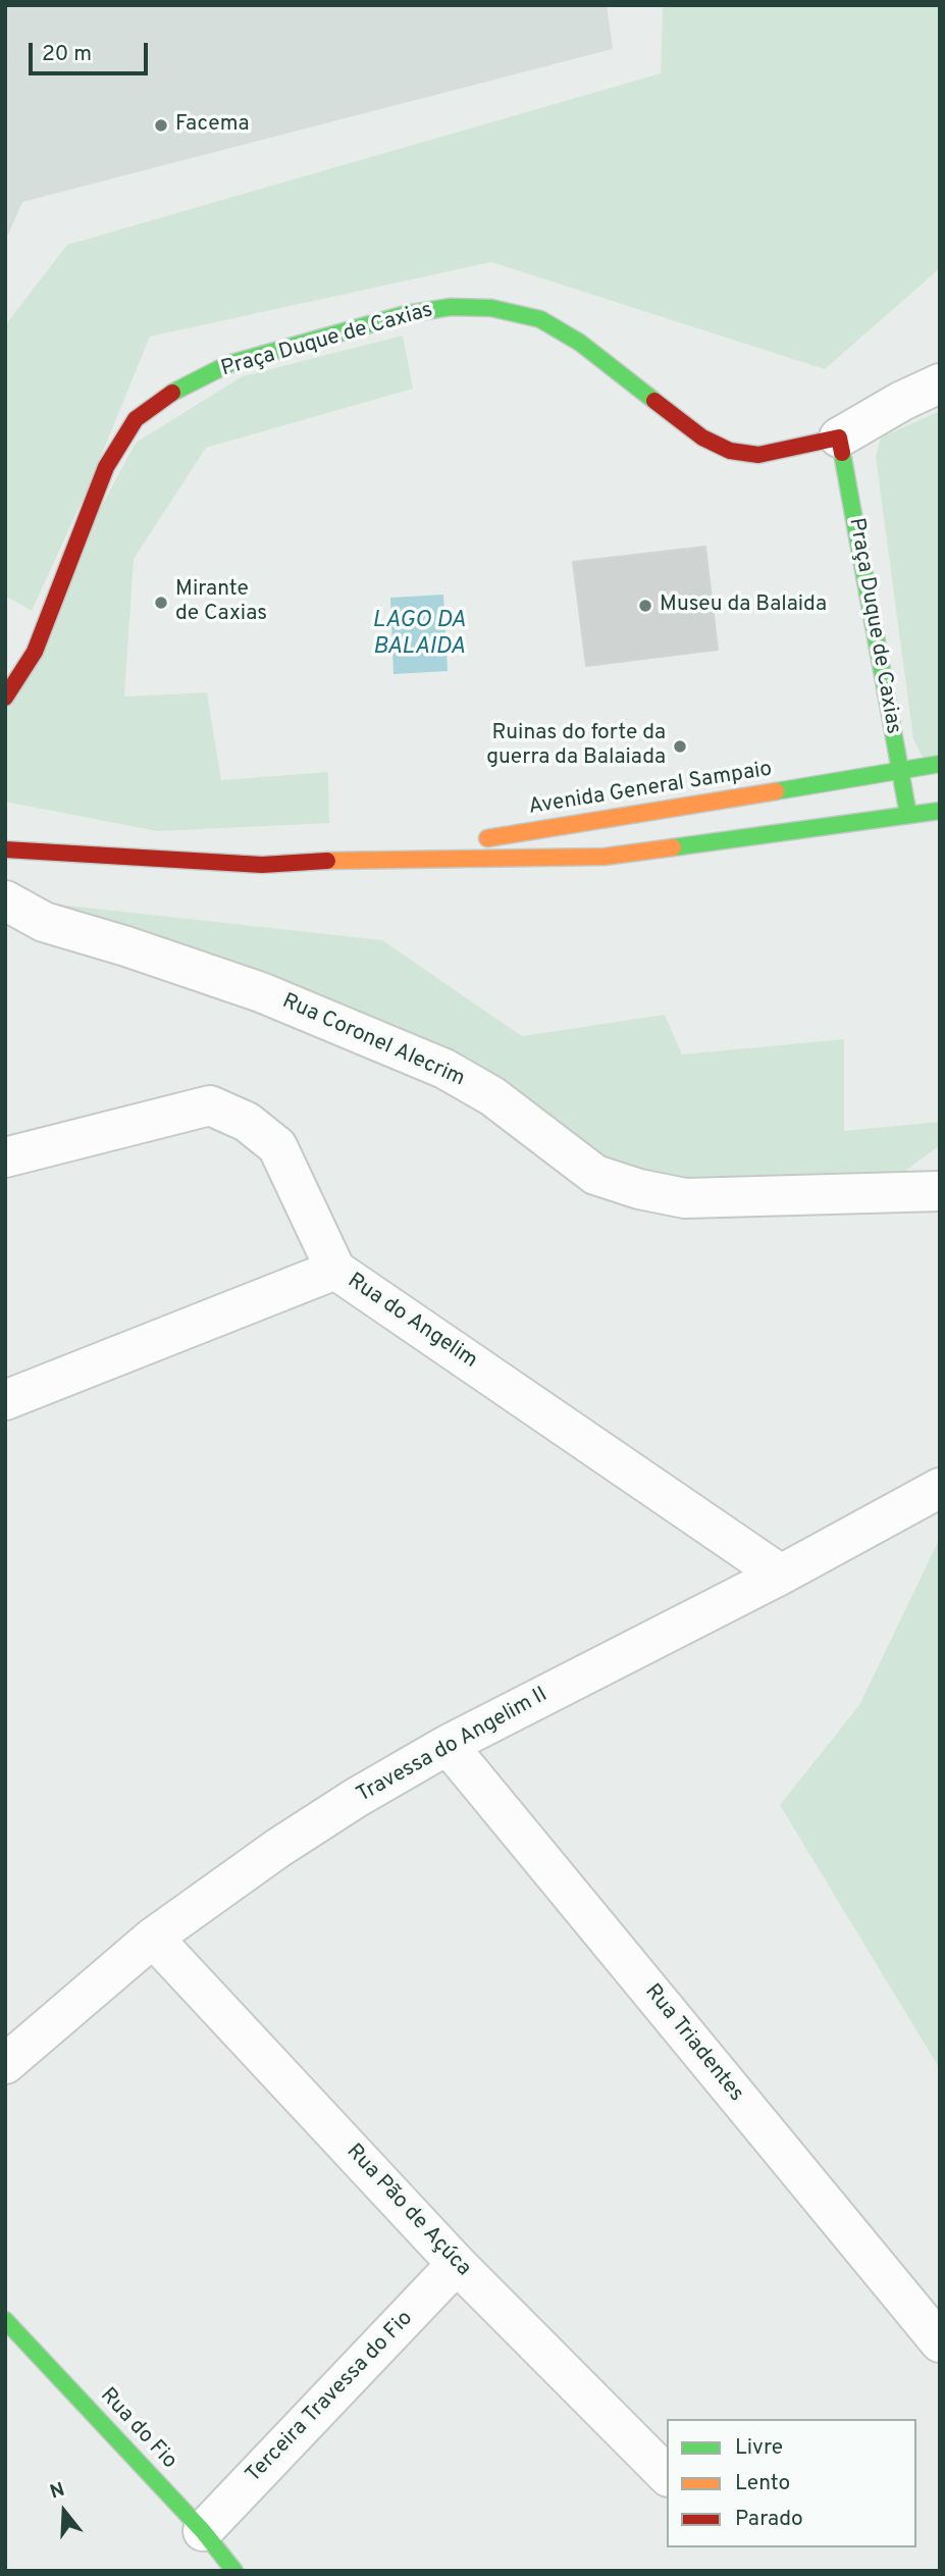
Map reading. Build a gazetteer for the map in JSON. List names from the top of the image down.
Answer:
{
  "streets": {
    "street": [
      "Praça Duque de Caxias",
      "Avenida General Sampaio",
      "Rua Coronel Alecrim",
      "Rua do Angelim",
      "Travessa do Angelim II",
      "Rua Triadentes",
      "Rua Pão de Açúca",
      "Terceira Travessa do Fio",
      "Rua do Fio"
    ]
  },
  "crossings": [
    ["Praça Duque de Caxias", "Avenida General Sampaio"],
    ["Rua do Angelim", "Travessa do Angelim II"],
    ["Travessa do Angelim II", "Rua Triadentes"],
    ["Travessa do Angelim II", "Rua Pão de Açúca"],
    ["Rua Pão de Açúca", "Terceira Travessa do Fio"],
    ["Terceira Travessa do Fio", "Rua do Fio"]
  ],
  "water": ["LAGO DA BALAIDA"],
  "places": [
    "Facema",
    "Mirante de Caxias",
    "Museu da Balaida",
    "Ruinas do forte da guerra da Balaiada"
  ],
  "legend": ["Livre", "Lento", "Parado"],
  "scale_bar": "20 m",
  "north": "top"
}
